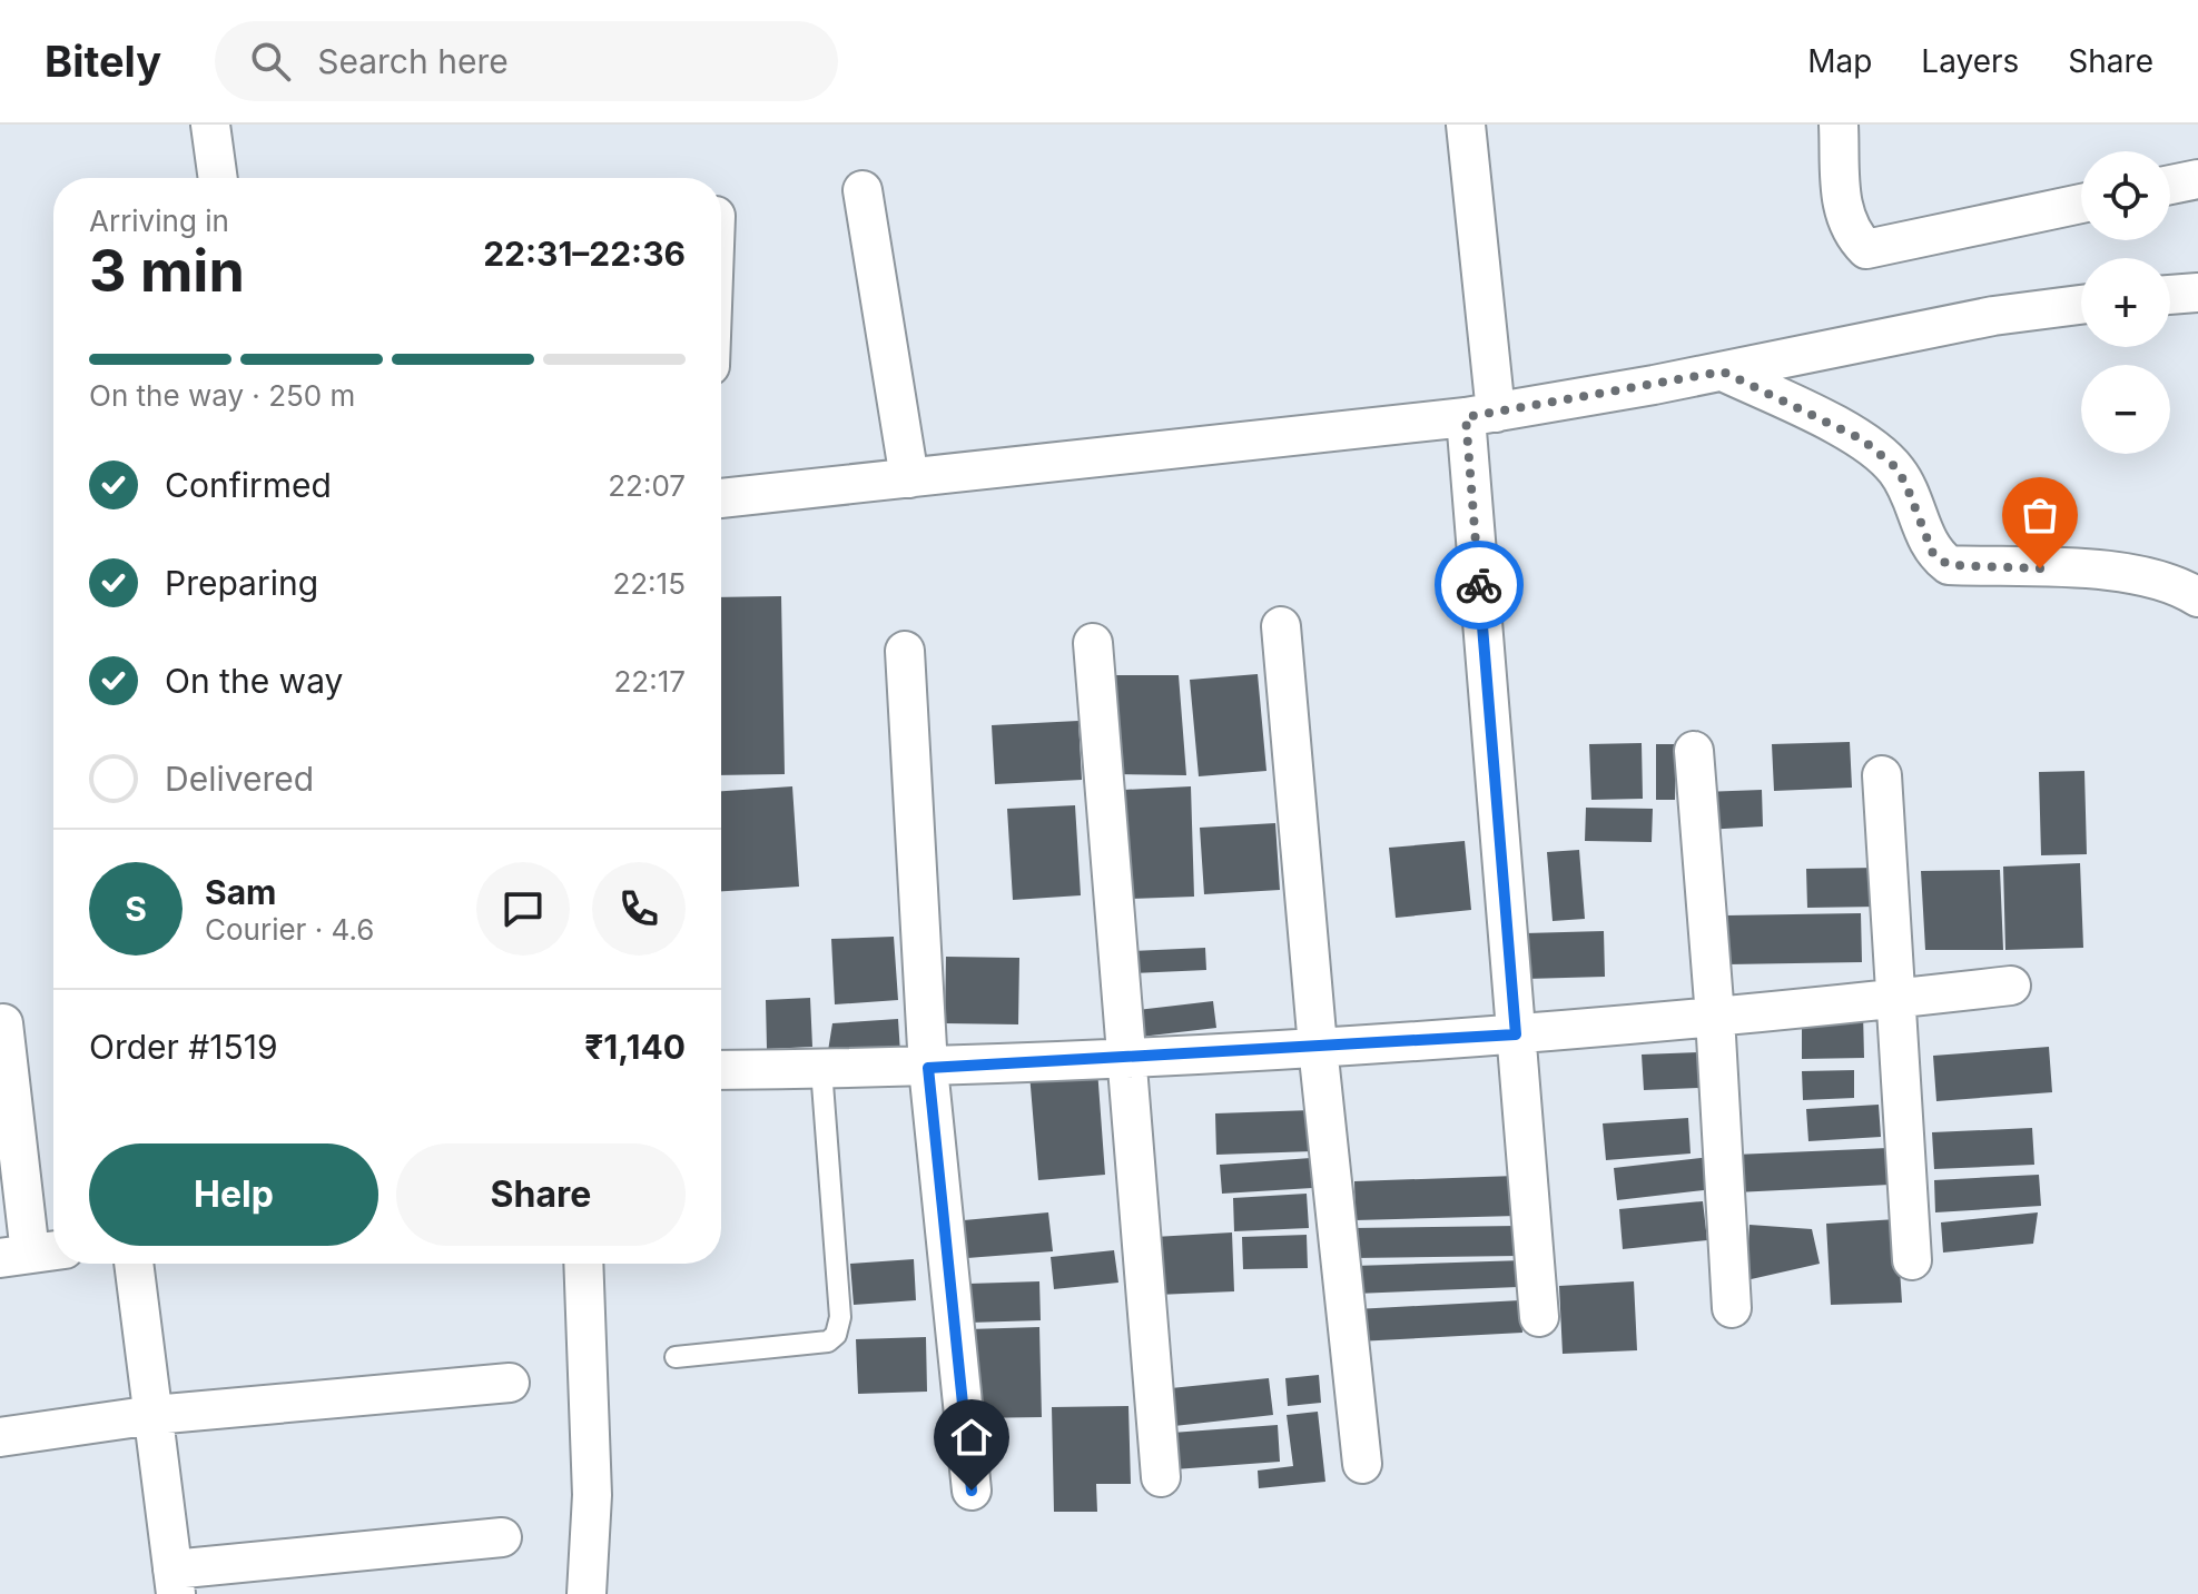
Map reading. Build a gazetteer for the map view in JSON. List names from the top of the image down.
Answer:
{
  "page": {
    "header": "Bitely",
    "search": "Search here",
    "nav": ["Map", "Layers", "Share"],
    "map_buttons": ["+", "−"],
    "heading": ["3 min", "Arriving in", "22:31–22:36"],
    "panel": [
      "Sam",
      "Courier · 4.6",
      "Order #1519",
      "₹1,140"
    ],
    "bar": "On the way · 250 m",
    "list": [
      ["Confirmed", "22:07"],
      ["Preparing", "22:15"],
      ["On the way", "22:17"],
      "Delivered"
    ],
    "round": "S",
    "buttons": ["Help", "Share"]
  }
}
